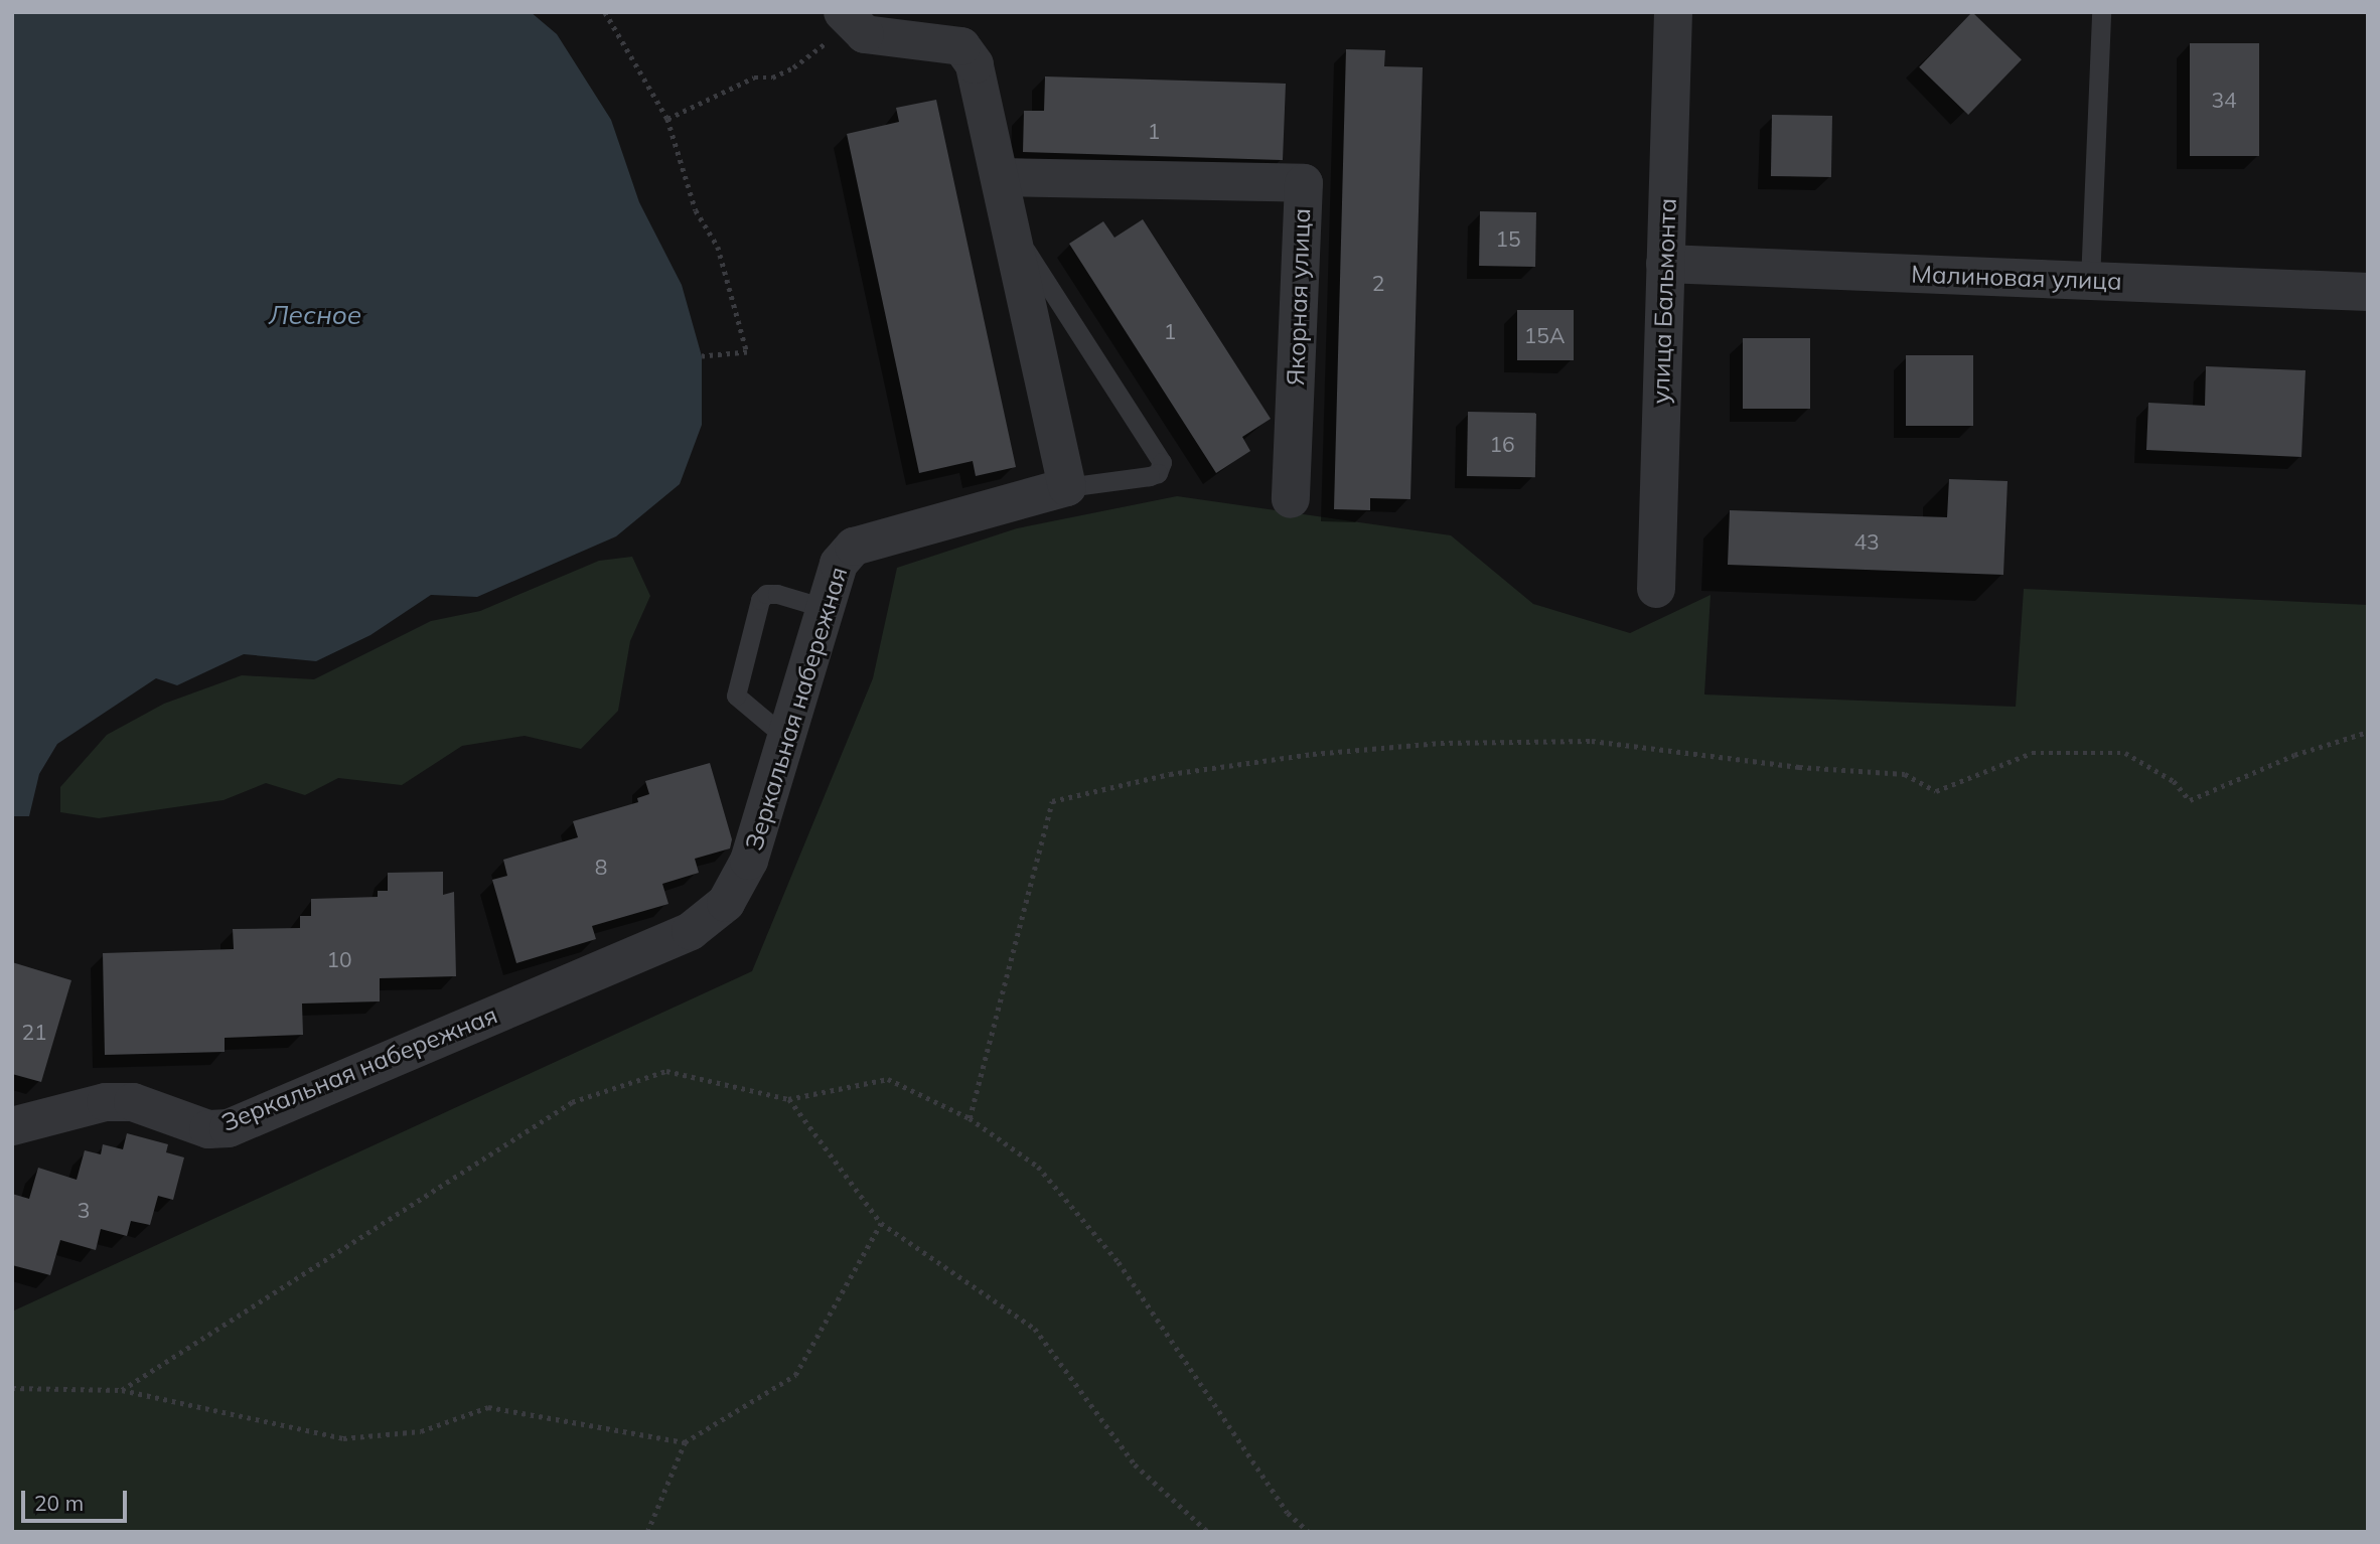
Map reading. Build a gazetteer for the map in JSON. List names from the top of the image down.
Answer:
{
  "streets": {
    "street": [
      "Малиновая улица",
      "Якорная улица",
      "улица Бальмонта",
      "Зеркальная набережная"
    ]
  },
  "crossings": [
    ["Малиновая улица", "улица Бальмонта"]
  ],
  "water": ["Лесное"],
  "house_numbers": [
    "34",
    "1",
    "15",
    "2",
    "1",
    "15А",
    "16",
    "43",
    "8",
    "10",
    "21",
    "3"
  ],
  "scale_bar": "20 m"
}
